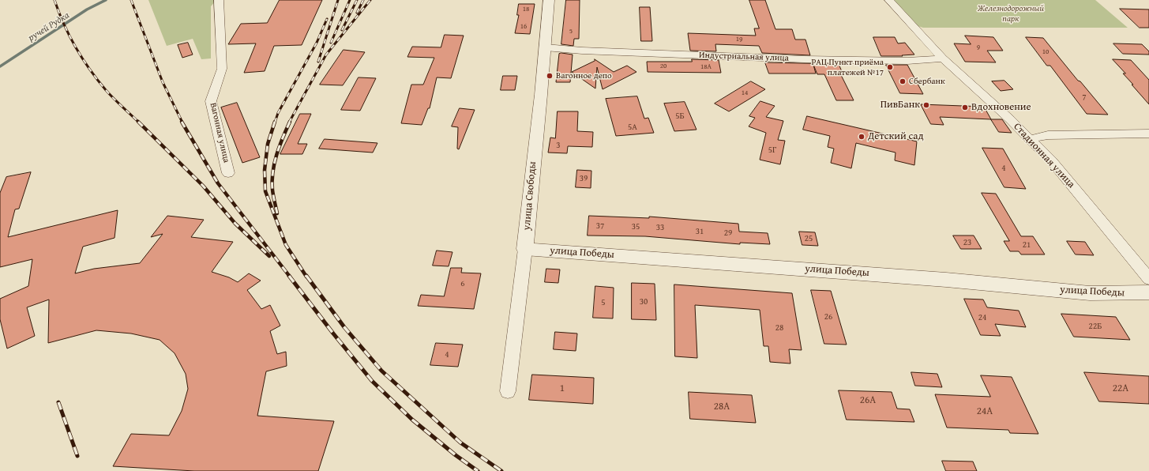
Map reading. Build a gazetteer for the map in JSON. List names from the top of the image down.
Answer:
{
  "streets": {
    "street": [
      "Индустриальная улица",
      "Вагонная улица",
      "Стадионная улица",
      "улица Свободы",
      "улица Победы"
    ]
  },
  "crossings": [
    ["Индустриальная улица", "Стадионная улица"],
    ["Индустриальная улица", "улица Свободы"],
    ["улица Свободы", "улица Победы"]
  ],
  "water": ["ручей Рудка"],
  "parks": ["Железнодорожный парк"],
  "places": [
    "РАЦ Пункт приёма платежей №17",
    "Вагонное депо",
    "Сбербанк",
    "ПивБанк",
    "Вдохновение",
    "Детский сад"
  ],
  "house_numbers": [
    "18",
    "16",
    "5",
    "19",
    "9",
    "10",
    "20",
    "18А",
    "14",
    "7",
    "5Б",
    "5А",
    "3",
    "5Г",
    "4",
    "39",
    "37",
    "35",
    "33",
    "31",
    "29",
    "25",
    "23",
    "21",
    "6",
    "30",
    "5",
    "26",
    "24",
    "22Б",
    "28",
    "4",
    "1",
    "22А",
    "26А",
    "28А",
    "24А"
  ]
}
